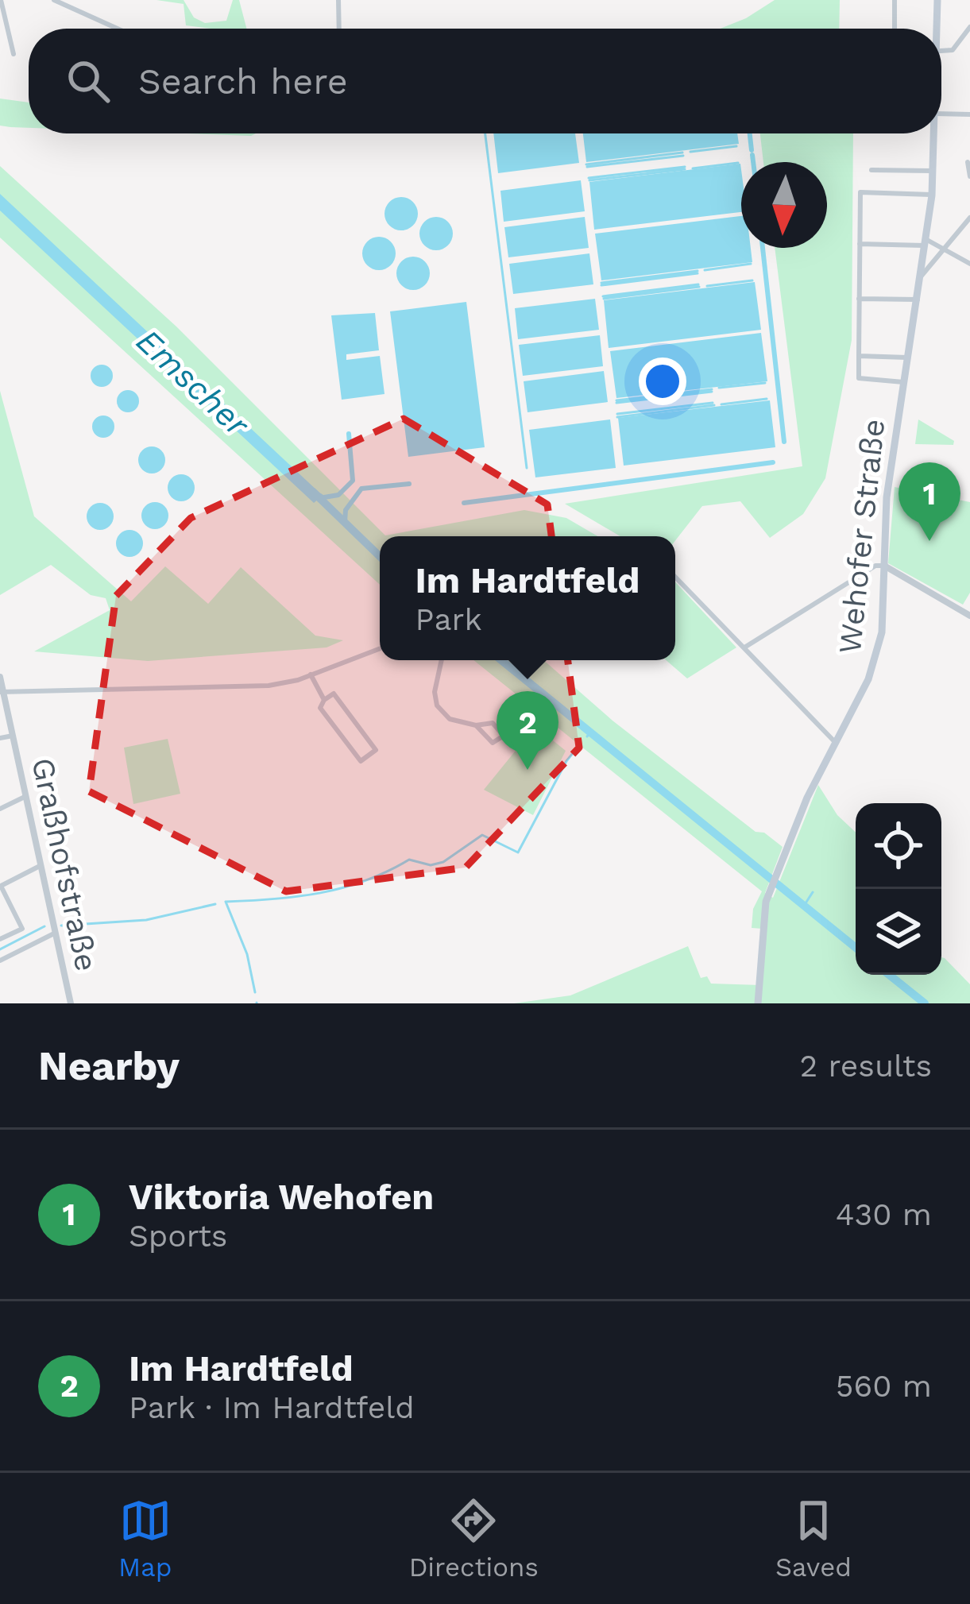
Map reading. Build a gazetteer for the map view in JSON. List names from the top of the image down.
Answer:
{
  "streets": {
    "main road": ["Wehofer Straße"],
    "street": ["Graßhofstraße"]
  },
  "water": ["Emscher"],
  "north": "bottom",
  "page": {
    "search": "Search here",
    "pins": ["1", "2"],
    "popup": ["Im Hardtfeld", "Park"],
    "heading": ["Nearby", "2 results"],
    "list": [
      {
        "mark": "1",
        "name": "Viktoria Wehofen",
        "note": "Sports",
        "value": "430 m"
      },
      {
        "mark": "2",
        "name": "Im Hardtfeld",
        "note": "Park · Im Hardtfeld",
        "value": "560 m"
      }
    ],
    "nav": ["Map", "Directions", "Saved"]
  }
}
